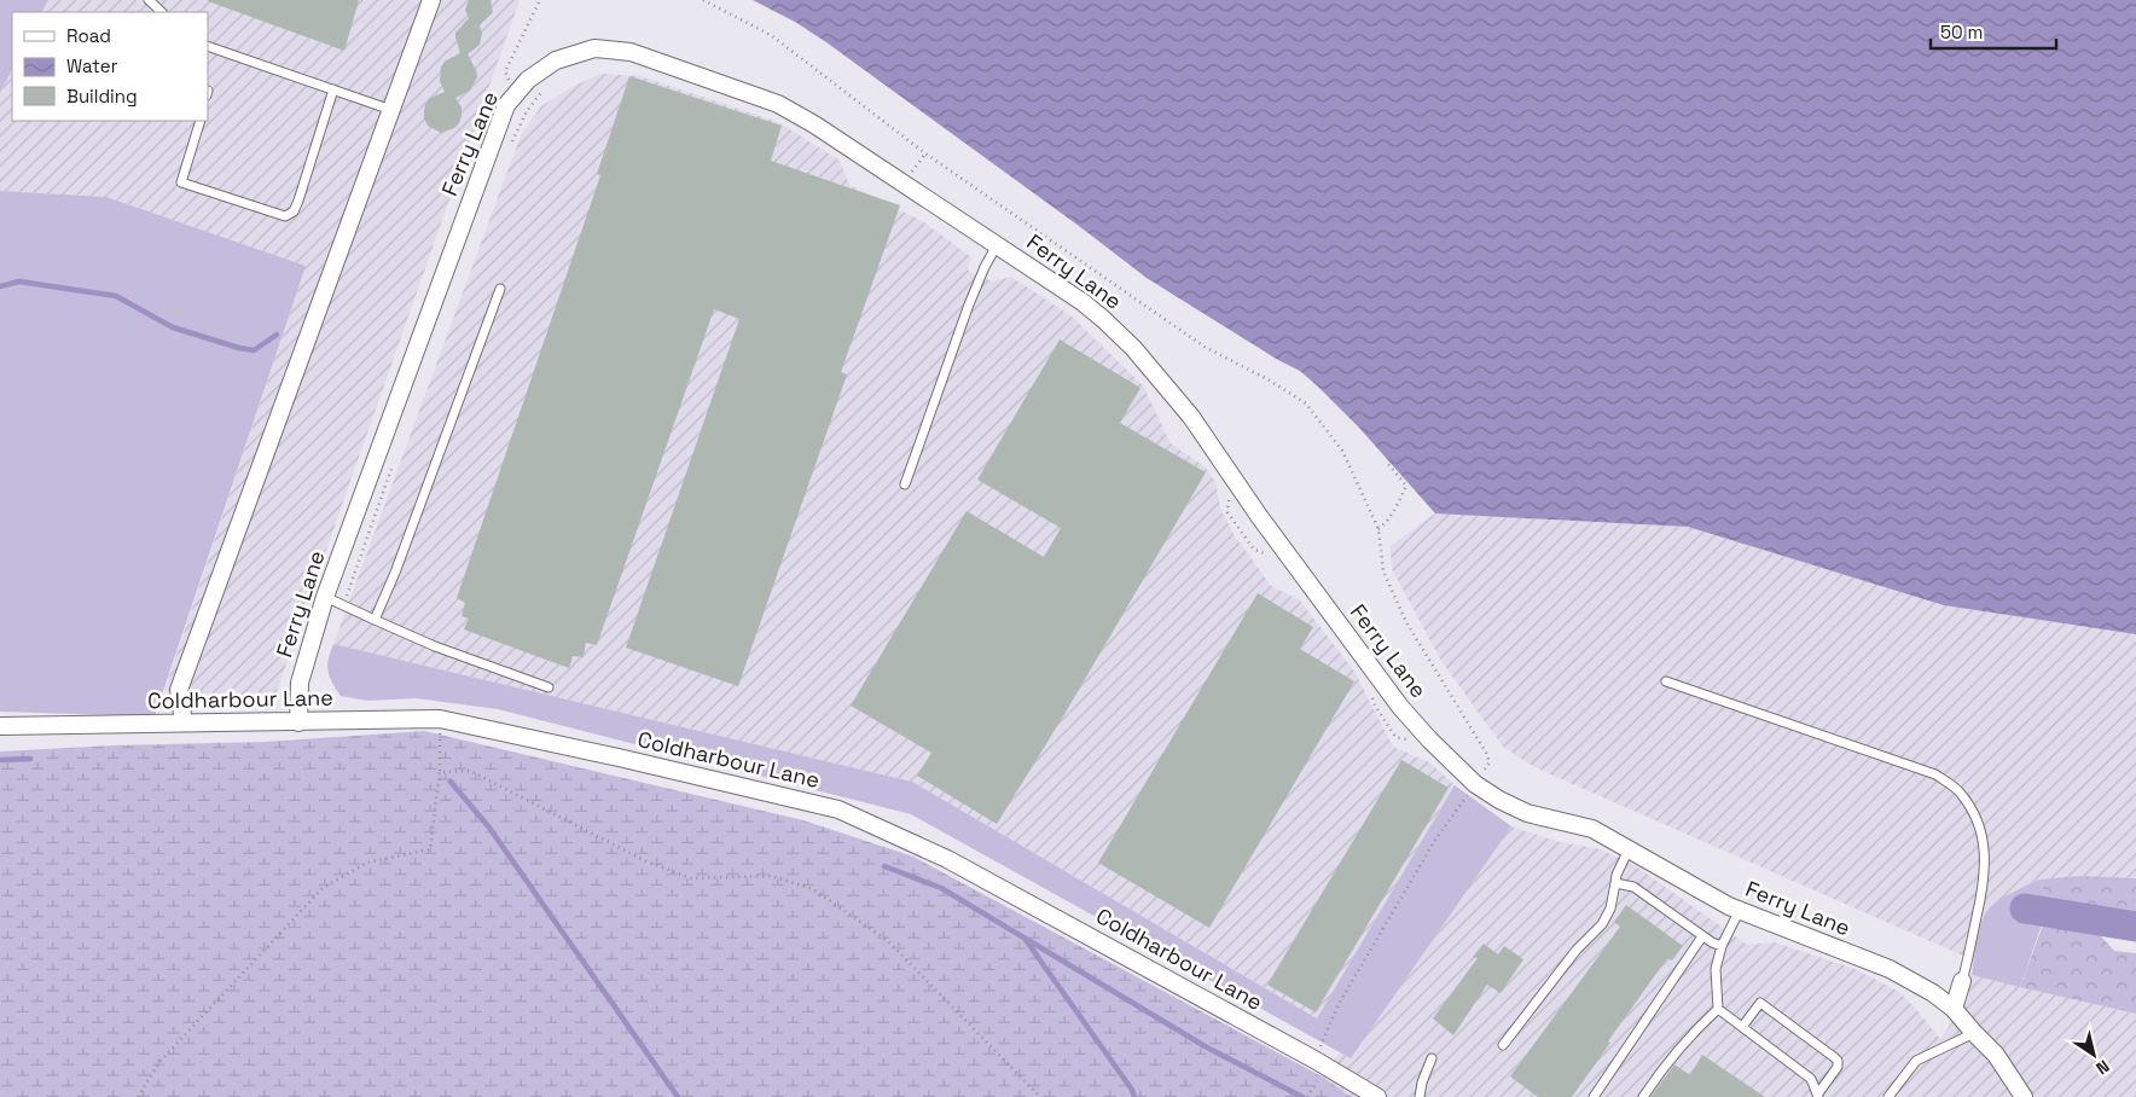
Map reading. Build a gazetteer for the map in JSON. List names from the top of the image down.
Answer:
{
  "streets": {
    "street": ["Ferry Lane", "Coldharbour Lane"]
  },
  "crossings": [
    ["Ferry Lane", "Coldharbour Lane"]
  ],
  "legend": ["Road", "Water", "Building"],
  "scale_bar": "50 m",
  "north": "bottom right"
}
